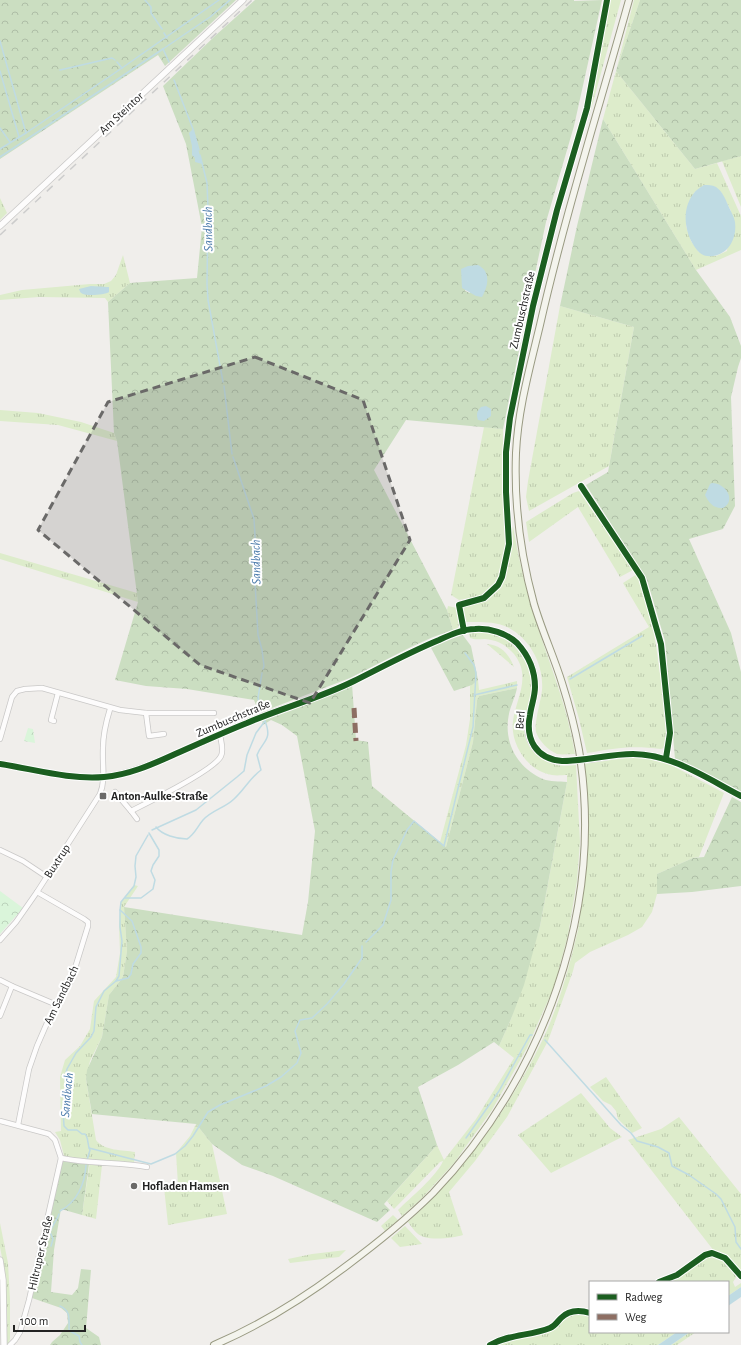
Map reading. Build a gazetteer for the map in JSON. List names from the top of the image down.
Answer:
{
  "streets": {
    "street": [
      "Am Steintor",
      "Zumbuschstraße",
      "Berl",
      "Buxtrup",
      "Am Sandbach",
      "Hiltruper Straße"
    ]
  },
  "crossings": [
    ["Zumbuschstraße", "Berl"],
    ["Zumbuschstraße", "Buxtrup"],
    ["Buxtrup", "Am Sandbach"]
  ],
  "water": ["Sandbach"],
  "places": {
    "transit": ["Anton-Aulke-Straße"],
    "other": ["Hofladen Hamsen"]
  },
  "legend": ["Radweg", "Weg"],
  "scale_bar": "100 m"
}
